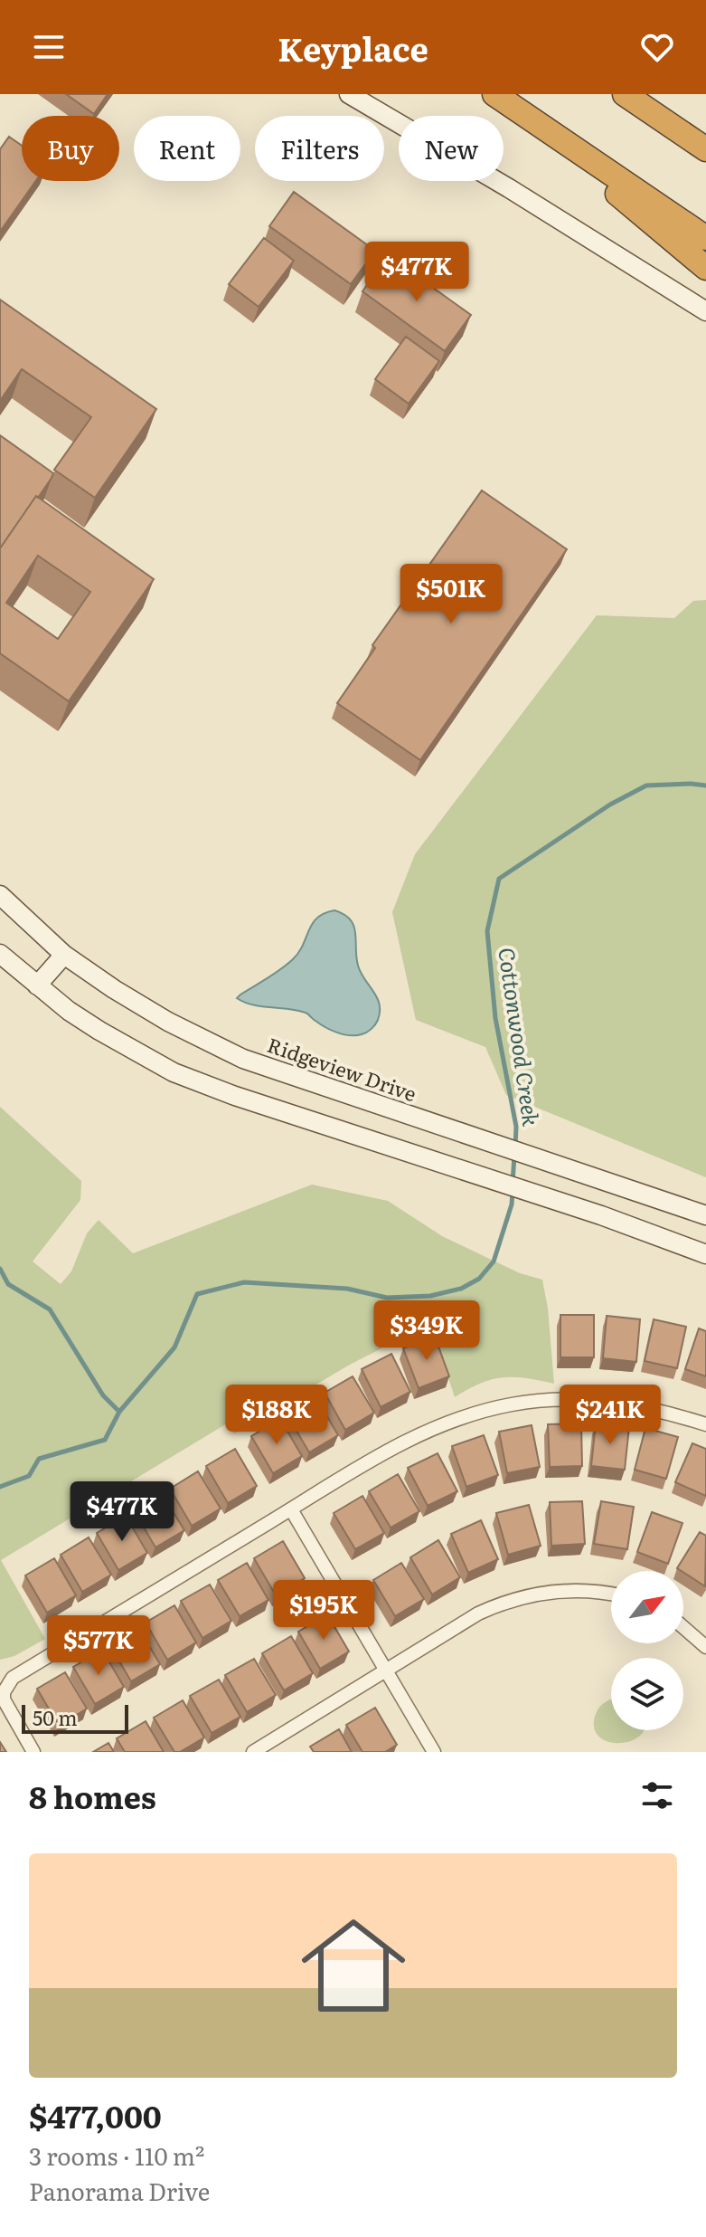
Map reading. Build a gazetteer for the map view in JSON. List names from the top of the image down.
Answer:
{
  "streets": {
    "main road": ["Ridgeview Drive"]
  },
  "water": ["Cottonwood Creek"],
  "scale_bar": "50 m",
  "north": "top right",
  "page": {
    "header": "Keyplace",
    "chip": [
      "Buy",
      "Rent",
      "Filters",
      "New"
    ],
    "price": [
      "$477K",
      "$501K",
      "$349K",
      "$188K",
      "$241K",
      "$477K",
      "$195K",
      "$577K"
    ],
    "scale": "50 m",
    "heading": "8 homes",
    "list": [
      {
        "name": "$477,000",
        "note": "3 rooms · 110 m² · Panorama Drive"
      }
    ]
  }
}
